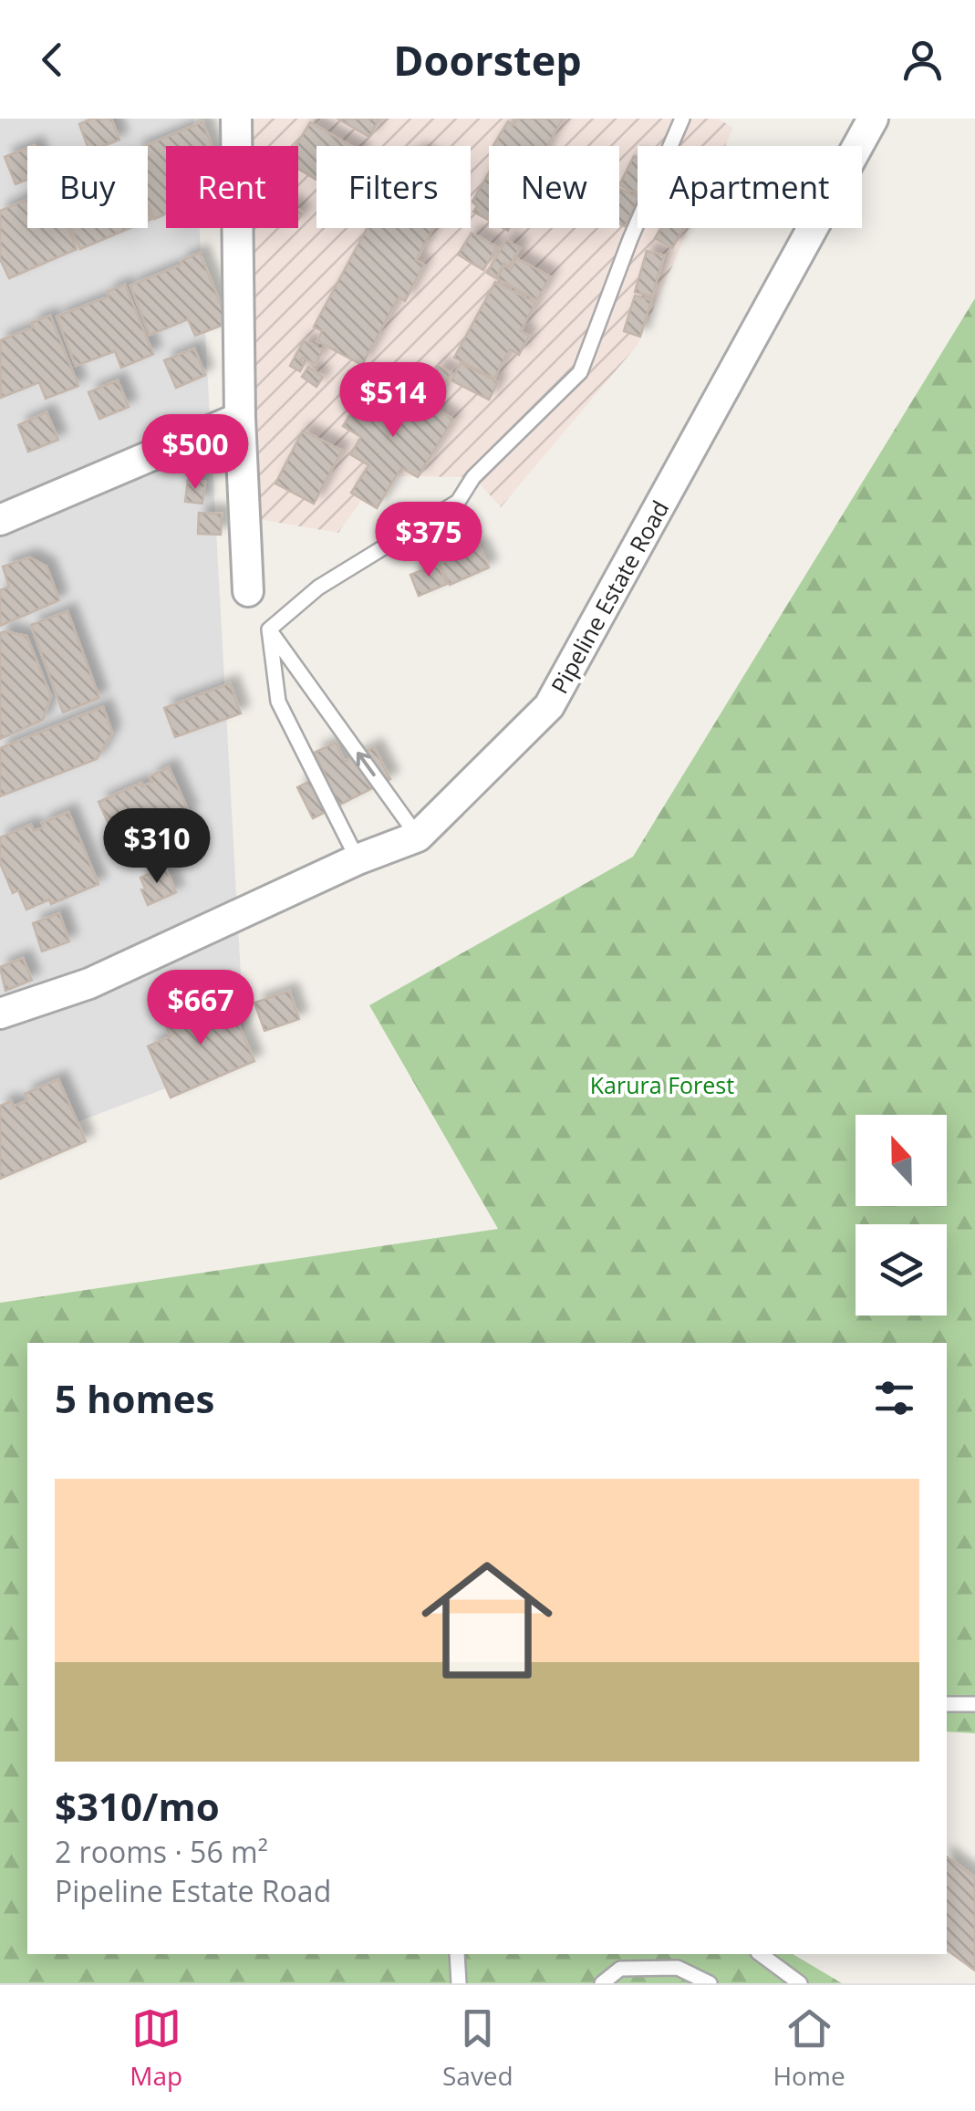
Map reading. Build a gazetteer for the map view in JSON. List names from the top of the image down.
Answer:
{
  "streets": {
    "street": ["Pipeline Estate Road"]
  },
  "parks": ["Karura Forest"],
  "north": "top",
  "page": {
    "header": "Doorstep",
    "chip": [
      "Buy",
      "Rent",
      "Filters",
      "New",
      "Apartment"
    ],
    "price": [
      "$514",
      "$500",
      "$375",
      "$310",
      "$667"
    ],
    "heading": "5 homes",
    "list": [
      {
        "name": "$310/mo",
        "note": "2 rooms · 56 m² · Pipeline Estate Road"
      }
    ],
    "tabs": ["Map", "Saved", "Home"]
  }
}
